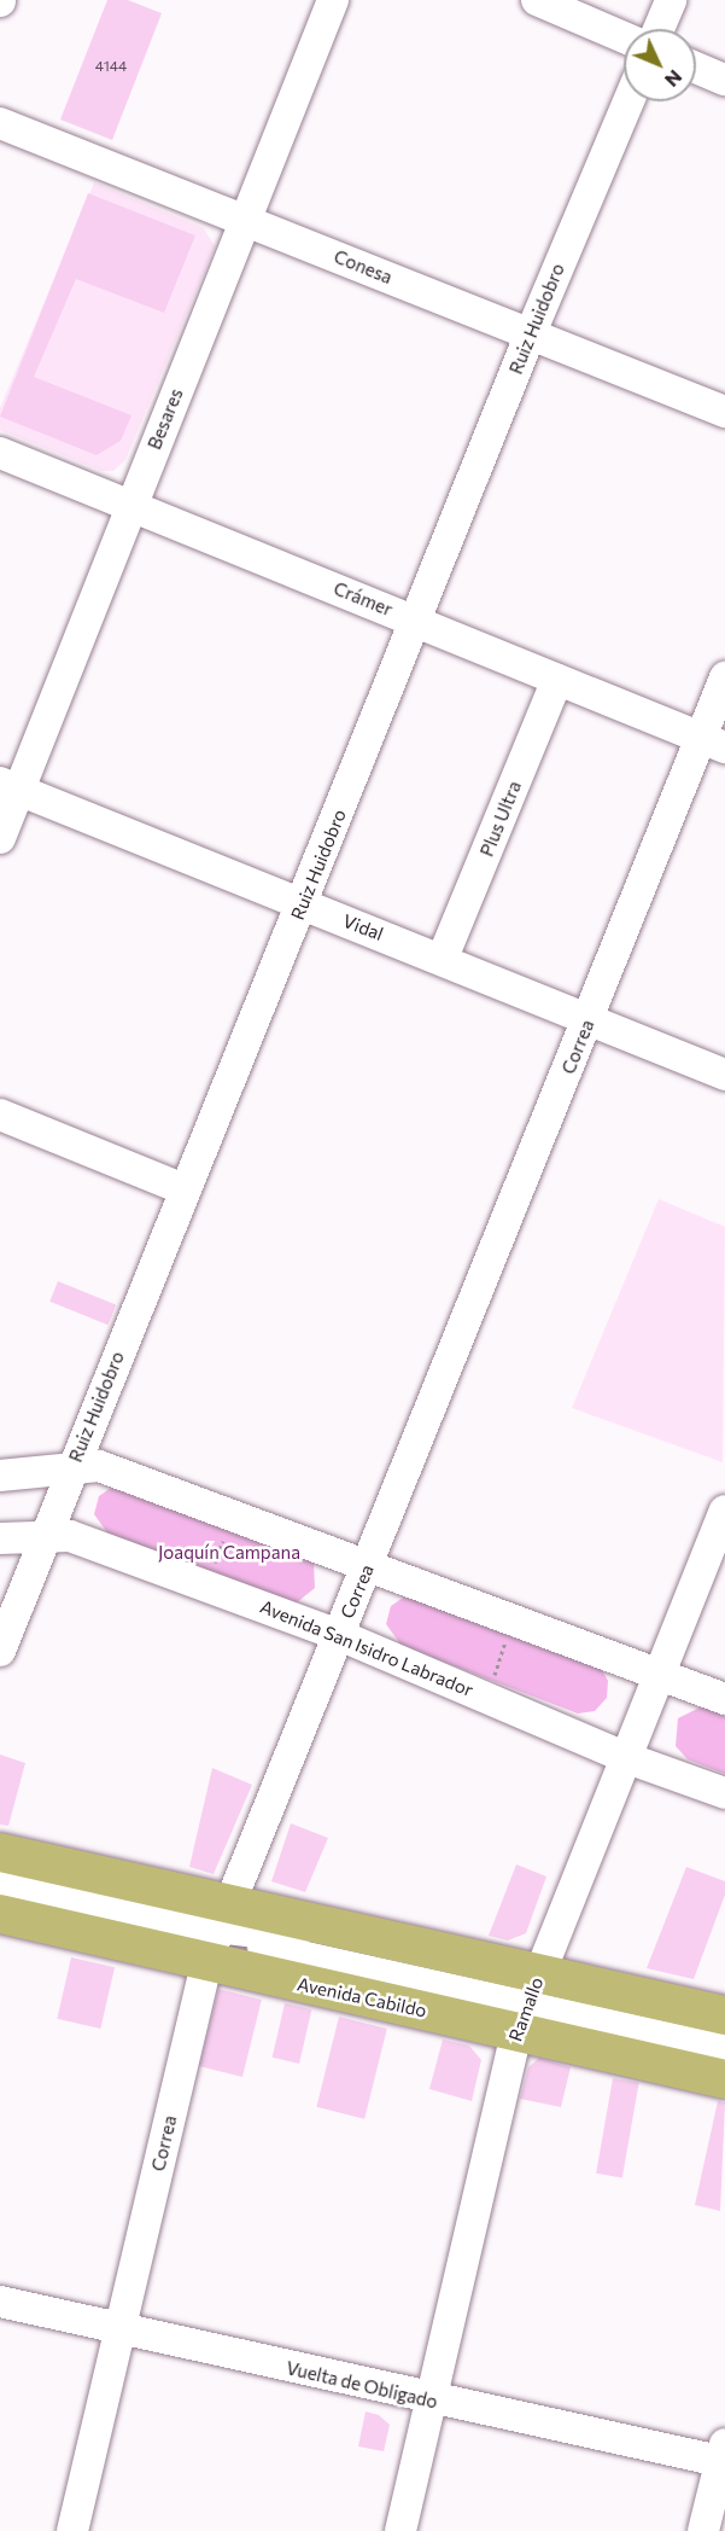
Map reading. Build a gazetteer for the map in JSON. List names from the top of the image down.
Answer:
{
  "streets": {
    "main road": ["Avenida Cabildo"],
    "street": [
      "Conesa",
      "Ruiz Huidobro",
      "Besares",
      "Crámer",
      "Plus Ultra",
      "Vidal",
      "Correa",
      "Avenida San Isidro Labrador",
      "Ramallo",
      "Vuelta de Obligado"
    ]
  },
  "crossings": [
    ["Conesa", "Ruiz Huidobro"],
    ["Conesa", "Besares"],
    ["Ruiz Huidobro", "Crámer"],
    ["Ruiz Huidobro", "Vidal"],
    ["Ruiz Huidobro", "Avenida San Isidro Labrador"],
    ["Besares", "Crámer"],
    ["Besares", "Vidal"],
    ["Crámer", "Plus Ultra"],
    ["Crámer", "Correa"],
    ["Plus Ultra", "Vidal"],
    ["Vidal", "Correa"],
    ["Correa", "Avenida San Isidro Labrador"],
    ["Correa", "Avenida Cabildo"],
    ["Correa", "Vuelta de Obligado"],
    ["Avenida San Isidro Labrador", "Ramallo"],
    ["Avenida Cabildo", "Ramallo"],
    ["Ramallo", "Vuelta de Obligado"]
  ],
  "parks": ["Joaquín Campana"],
  "house_numbers": ["4144"],
  "north": "bottom right"
}
